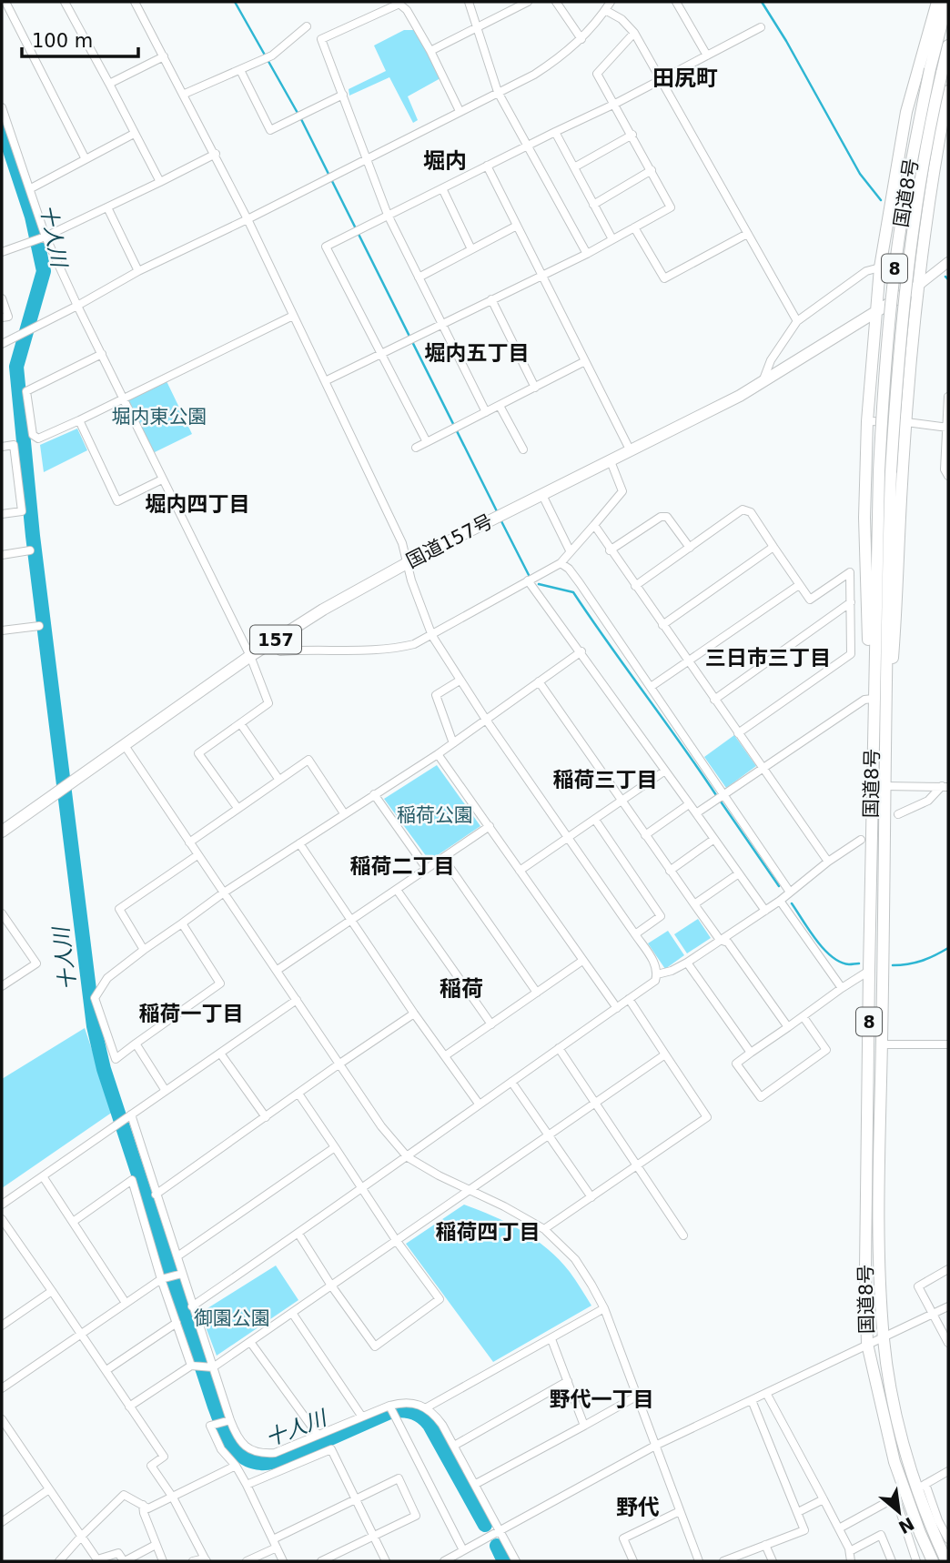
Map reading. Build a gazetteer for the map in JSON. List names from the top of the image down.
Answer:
{
  "streets": {
    "highway": [
      "国道8号",
      "8",
      "国道157号",
      "157"
    ]
  },
  "crossings": [
    ["8", "国道157号"]
  ],
  "districts": [
    "田尻町",
    "堀内",
    "堀内五丁目",
    "堀内四丁目",
    "三日市三丁目",
    "稲荷三丁目",
    "稲荷二丁目",
    "稲荷",
    "稲荷一丁目",
    "稲荷四丁目",
    "野代一丁目",
    "野代"
  ],
  "water": ["十人川"],
  "parks": ["堀内東公園", "稲荷公園", "御園公園"],
  "scale_bar": "100 m",
  "north": "bottom right"
}
